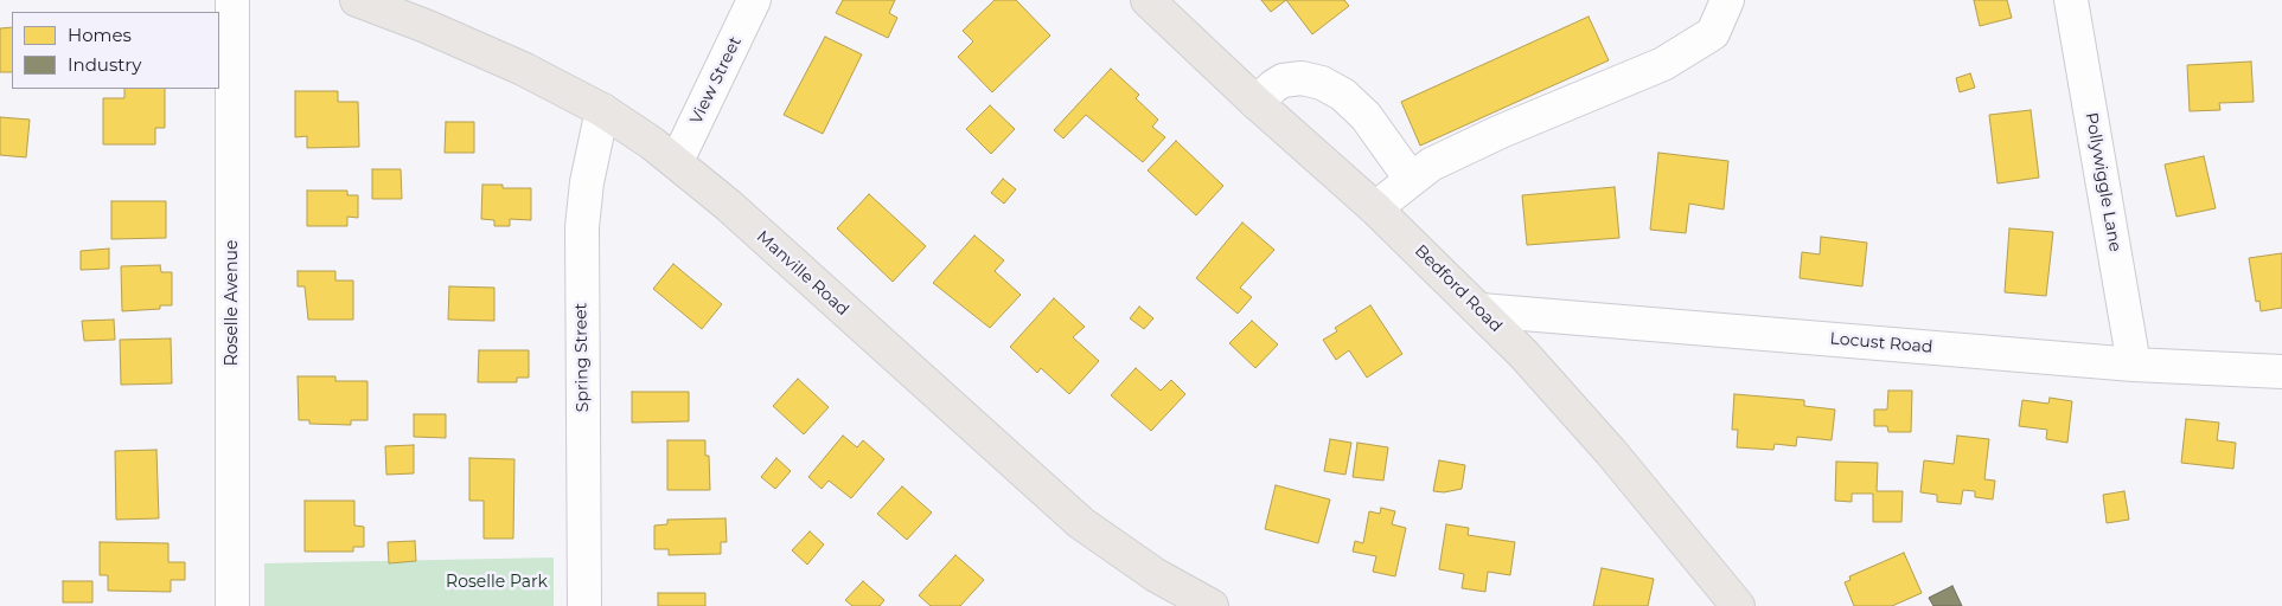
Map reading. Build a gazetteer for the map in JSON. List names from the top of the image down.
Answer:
{
  "streets": {
    "main road": ["Manville Road", "Bedford Road"],
    "street": [
      "View Street",
      "Pollywiggle Lane",
      "Roselle Avenue",
      "Locust Road",
      "Spring Street"
    ]
  },
  "crossings": [
    ["View Street", "Manville Road"],
    ["Pollywiggle Lane", "Locust Road"],
    ["Manville Road", "Spring Street"],
    ["Bedford Road", "Locust Road"]
  ],
  "parks": ["Roselle Park"],
  "legend": ["Homes", "Industry"]
}
